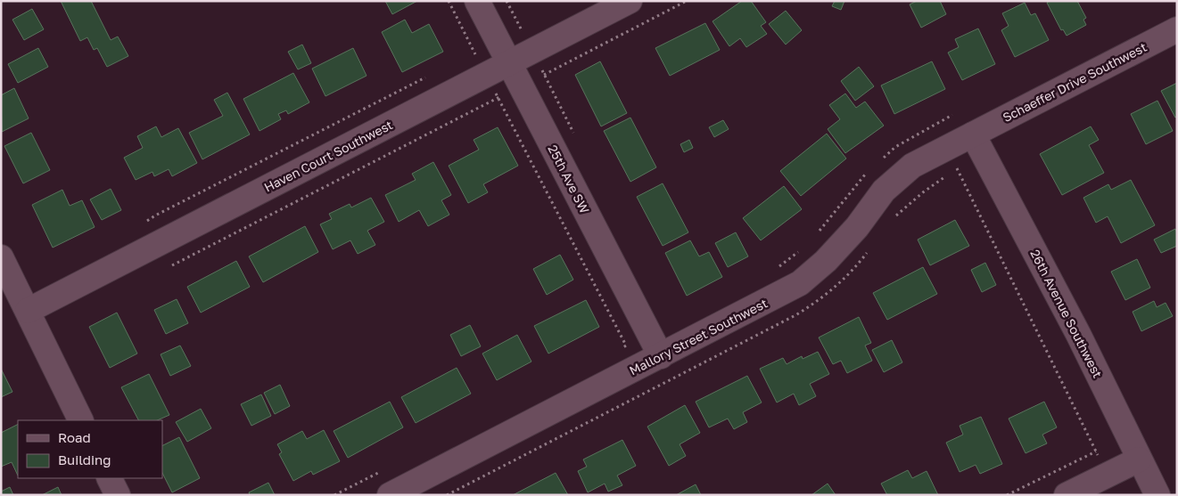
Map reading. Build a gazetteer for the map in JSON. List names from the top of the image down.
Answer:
{
  "streets": {
    "street": [
      "Schaeffer Drive Southwest",
      "Haven Court Southwest",
      "25th Ave SW",
      "26th Avenue Southwest",
      "Mallory Street Southwest"
    ]
  },
  "crossings": [
    ["Schaeffer Drive Southwest", "26th Avenue Southwest"],
    ["Schaeffer Drive Southwest", "Mallory Street Southwest"],
    ["Haven Court Southwest", "25th Ave SW"],
    ["25th Ave SW", "Mallory Street Southwest"],
    ["26th Avenue Southwest", "Mallory Street Southwest"]
  ],
  "legend": ["Road", "Building"]
}
